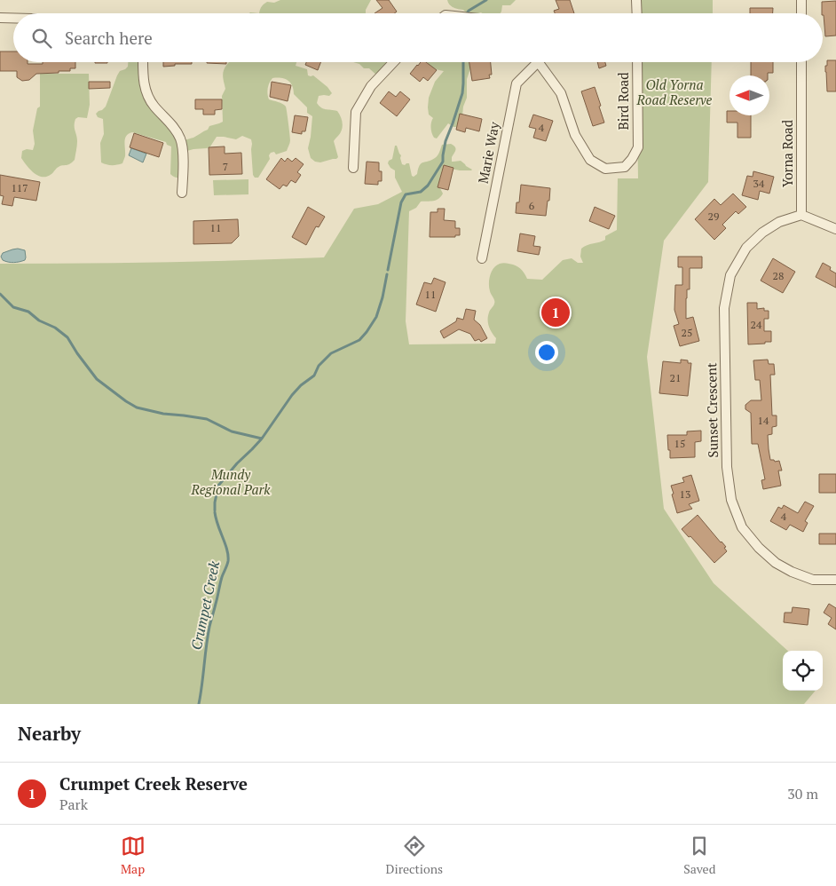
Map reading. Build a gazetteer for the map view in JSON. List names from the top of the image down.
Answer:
{
  "streets": {
    "street": [
      "Bird Road",
      "Marie Way",
      "Yorna Road",
      "Sunset Crescent"
    ]
  },
  "crossings": [
    ["Yorna Road", "Sunset Crescent"]
  ],
  "water": ["Crumpet Creek"],
  "parks": ["Old Yorna Road Reserve", "Mundy Regional Park"],
  "house_numbers": [
    "4",
    "7",
    "34",
    "117",
    "6",
    "29",
    "11",
    "28",
    "11",
    "24",
    "25",
    "21",
    "14",
    "15",
    "13",
    "4"
  ],
  "north": "left",
  "page": {
    "search": "Search here",
    "pins": "1",
    "heading": "Nearby",
    "list": [
      {
        "mark": "1",
        "name": "Crumpet Creek Reserve",
        "note": "Park",
        "value": "30 m"
      }
    ],
    "nav": ["Map", "Directions", "Saved"]
  }
}
